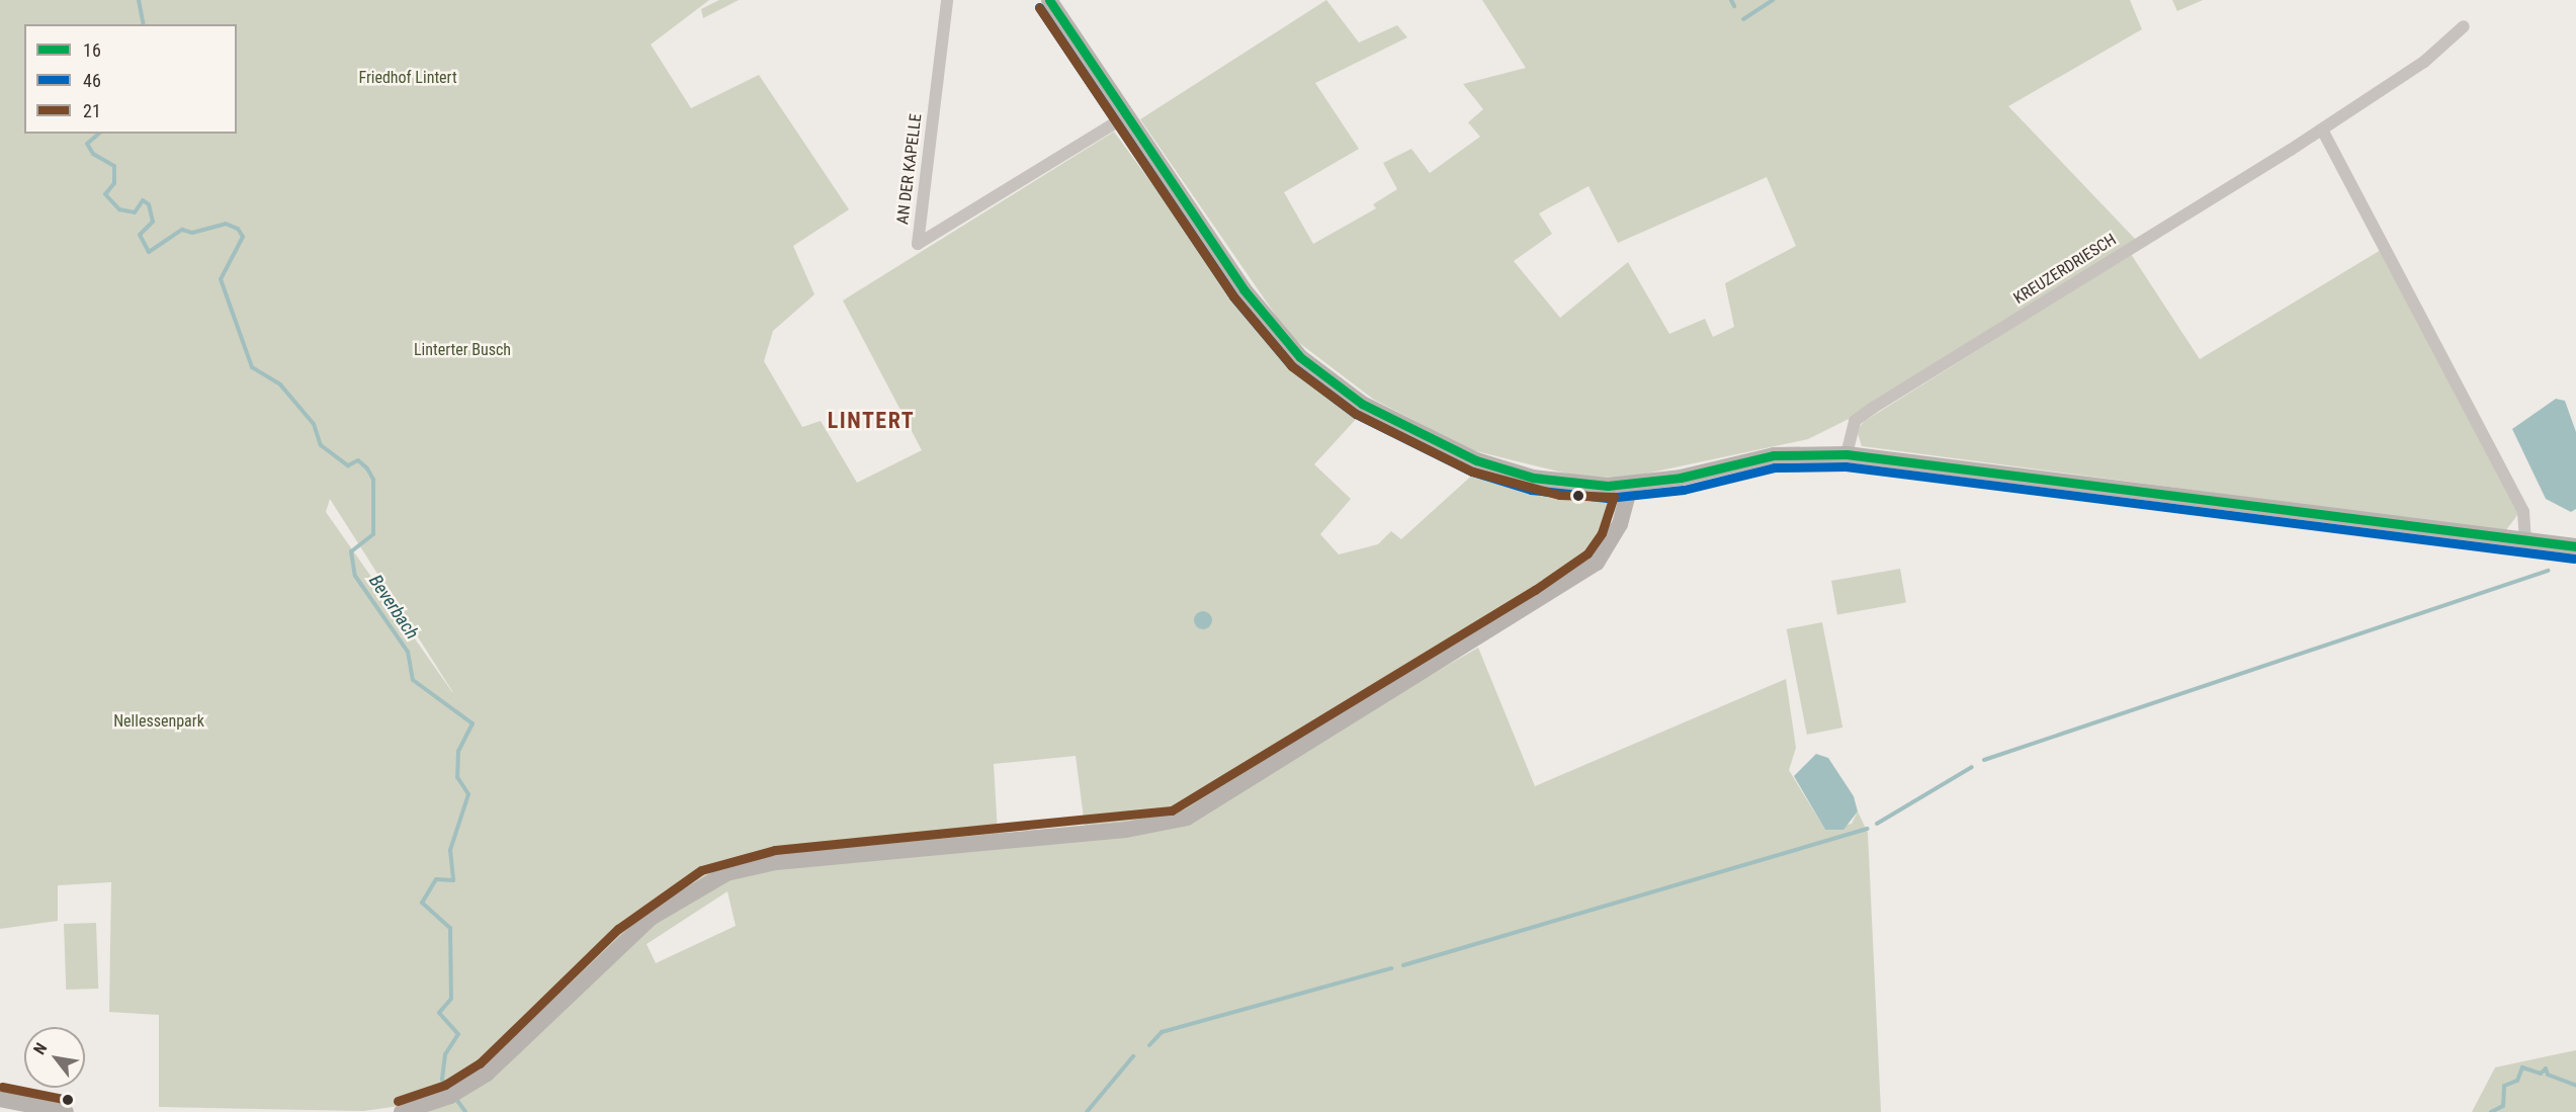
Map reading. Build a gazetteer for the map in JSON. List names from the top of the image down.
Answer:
{
  "streets": {
    "street": ["AN DER KAPELLE", "KREUZERDRIESCH"]
  },
  "districts": ["LINTERT"],
  "water": ["Beverbach"],
  "parks": ["Friedhof Lintert", "Linterter Busch", "Nellessenpark"],
  "lines": ["transit line 16", "transit line 46", "transit line 21"],
  "legend": ["16", "46", "21"],
  "north": "top left"
}
